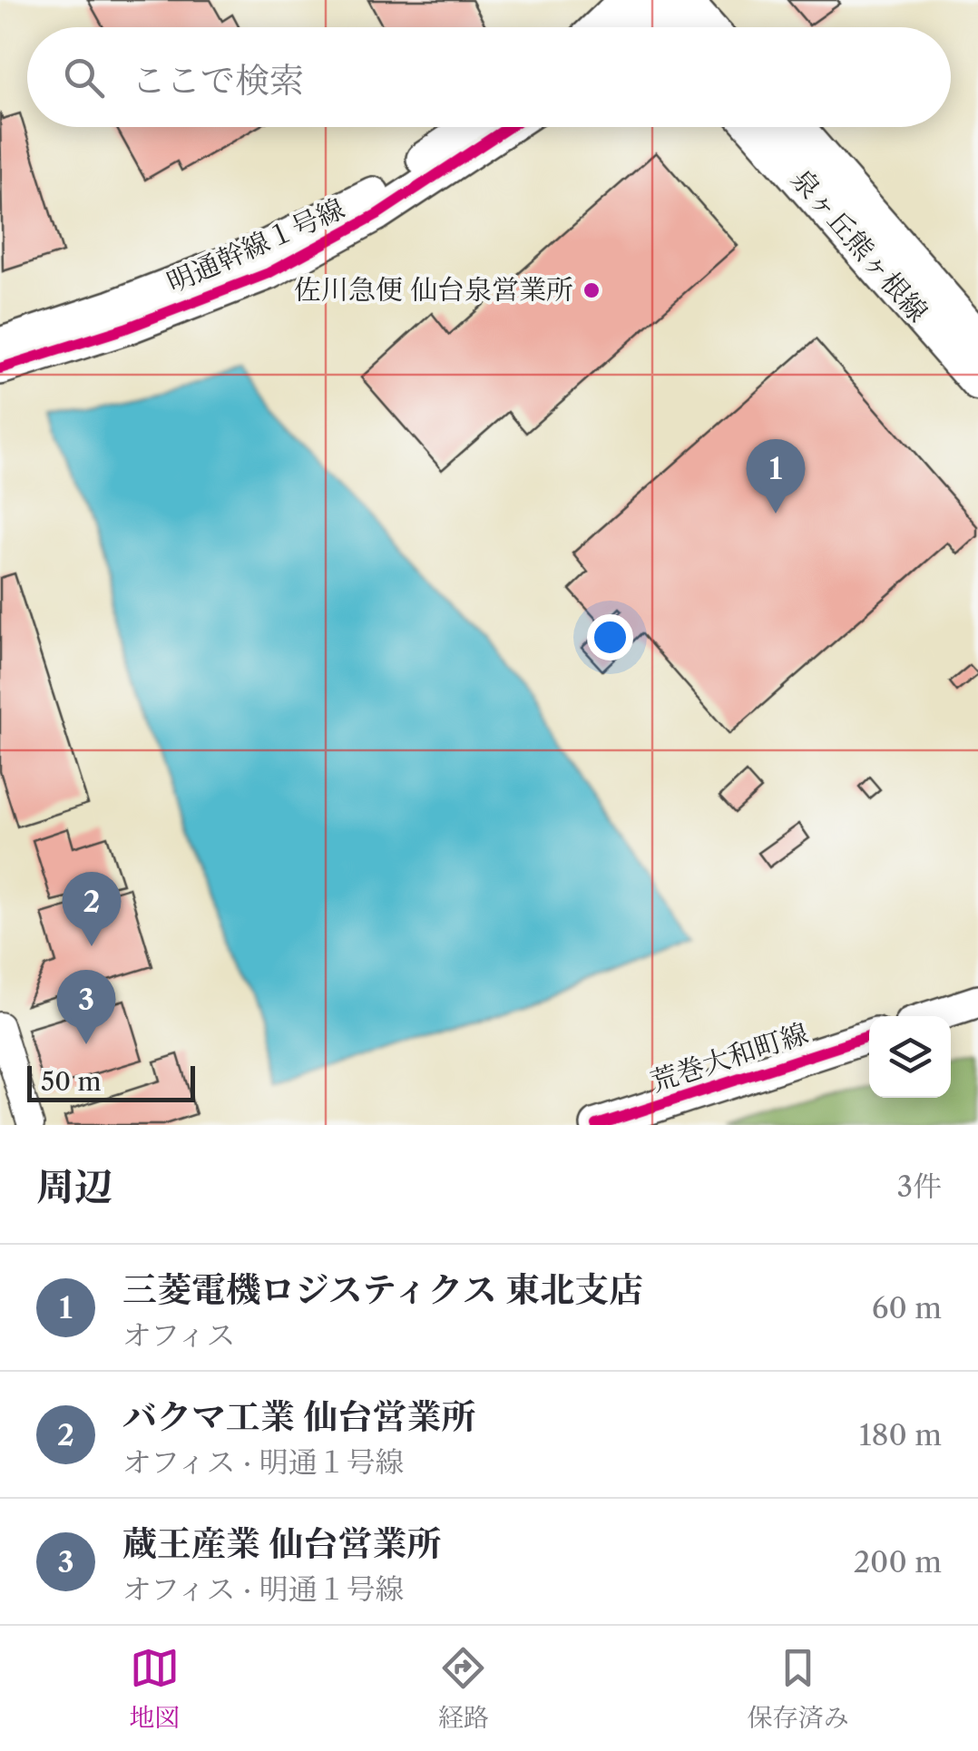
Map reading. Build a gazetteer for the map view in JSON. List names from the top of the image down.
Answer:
{
  "streets": {
    "main road": ["泉ヶ丘熊ヶ根線"],
    "street": ["明通幹線１号線", "荒巻大和町線"]
  },
  "places": ["佐川急便 仙台泉営業所"],
  "scale_bar": "50 m",
  "page": {
    "search": "ここで検索",
    "pins": ["1", "2", "3"],
    "scale": "50 m",
    "heading": ["周辺", "3件"],
    "list": [
      {
        "mark": "1",
        "name": "三菱電機ロジスティクス 東北支店",
        "note": "オフィス",
        "value": "60 m"
      },
      {
        "mark": "2",
        "name": "バクマ工業 仙台営業所",
        "note": "オフィス · 明通１号線",
        "value": "180 m"
      },
      {
        "mark": "3",
        "name": "蔵王産業 仙台営業所",
        "note": "オフィス · 明通１号線",
        "value": "200 m"
      }
    ],
    "nav": ["地図", "経路", "保存済み"]
  }
}
